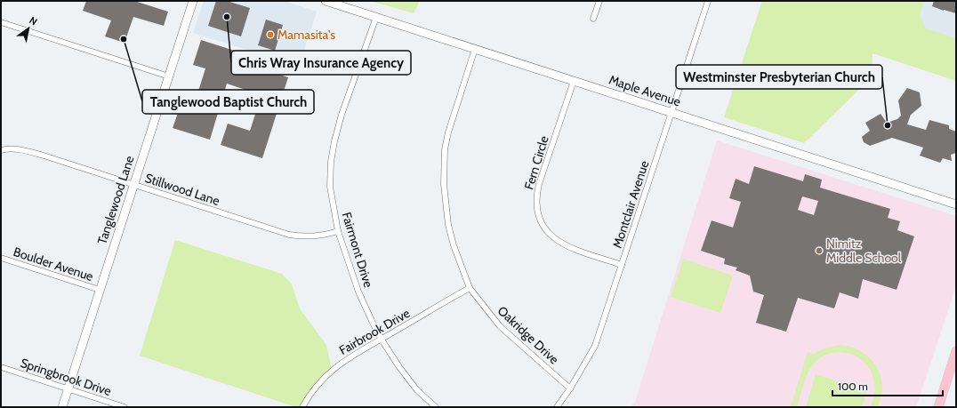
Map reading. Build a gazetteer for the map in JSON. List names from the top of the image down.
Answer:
{
  "streets": {
    "main road": ["Maple Avenue", "Tanglewood Lane"],
    "street": [
      "Fern Circle",
      "Stillwood Lane",
      "Montclair Avenue",
      "Fairmont Drive",
      "Boulder Avenue",
      "Fairbrook Drive",
      "Oakridge Drive",
      "Springbrook Drive"
    ]
  },
  "crossings": [
    ["Maple Avenue", "Fern Circle"],
    ["Maple Avenue", "Montclair Avenue"],
    ["Maple Avenue", "Fairmont Drive"],
    ["Maple Avenue", "Oakridge Drive"],
    ["Fern Circle", "Montclair Avenue"],
    ["Stillwood Lane", "Tanglewood Lane"],
    ["Stillwood Lane", "Fairmont Drive"],
    ["Tanglewood Lane", "Boulder Avenue"],
    ["Tanglewood Lane", "Springbrook Drive"],
    ["Montclair Avenue", "Oakridge Drive"],
    ["Fairmont Drive", "Fairbrook Drive"],
    ["Fairbrook Drive", "Oakridge Drive"]
  ],
  "places": [
    "Chris Wray Insurance Agency",
    "Mamasita's",
    "Tanglewood Baptist Church",
    "Westminster Presbyterian Church",
    "Nimitz Middle School"
  ],
  "scale_bar": "100 m",
  "north": "top right"
}
